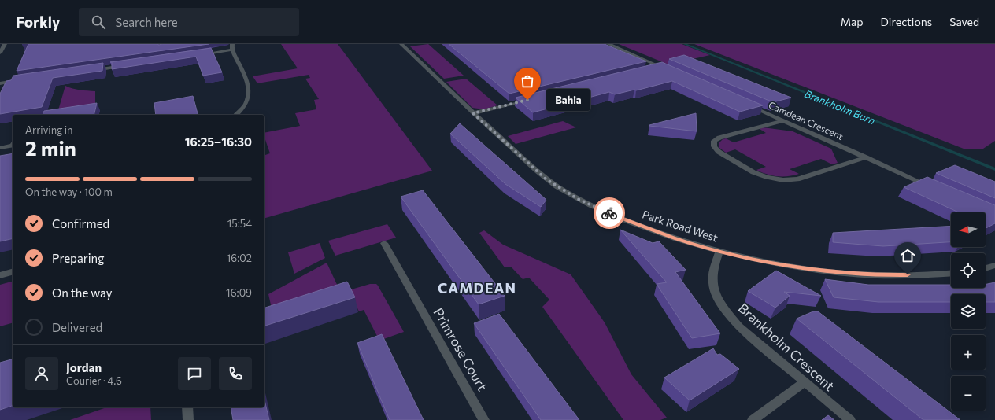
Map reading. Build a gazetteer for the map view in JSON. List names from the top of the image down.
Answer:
{
  "streets": {
    "street": [
      "Camdean Crescent",
      "Park Road West",
      "Brankholm Crescent",
      "Primrose Court"
    ]
  },
  "crossings": [
    ["Park Road West", "Brankholm Crescent"]
  ],
  "districts": ["CAMDEAN"],
  "water": ["Brankholm Burn"],
  "places": ["Bahia"],
  "north": "left",
  "page": {
    "header": "Forkly",
    "search": "Search here",
    "nav": ["Map", "Directions", "Saved"],
    "bubble": "Bahia",
    "heading": ["2 min", "Arriving in", "16:25–16:30"],
    "panel": ["Jordan", "Courier · 4.6"],
    "bar": "On the way · 100 m",
    "list": [
      ["Confirmed", "15:54"],
      ["Preparing", "16:02"],
      ["On the way", "16:09"],
      "Delivered"
    ],
    "map_buttons": ["+", "−"]
  }
}
